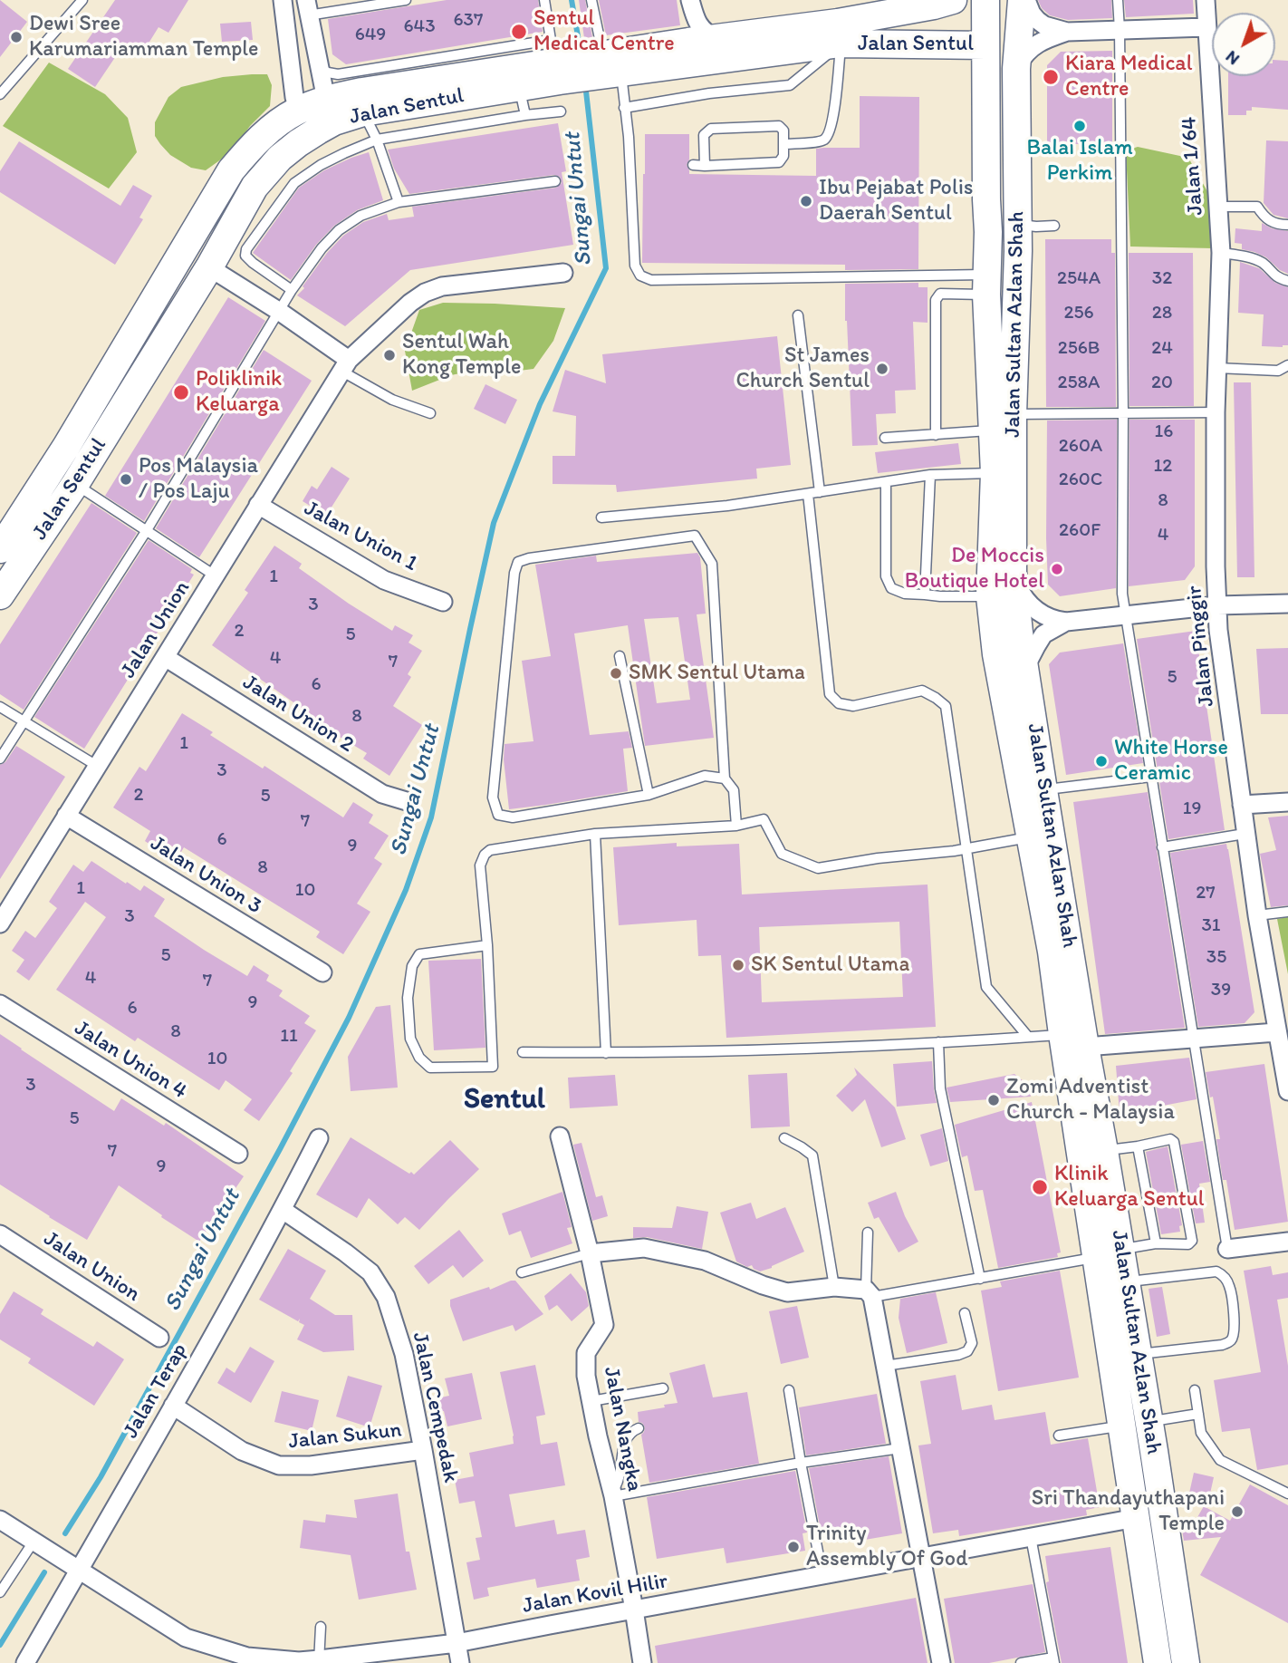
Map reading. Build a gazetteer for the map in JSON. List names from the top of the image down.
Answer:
{
  "streets": {
    "main road": ["Jalan Sentul", "Jalan Sultan Azlan Shah"],
    "street": [
      "Jalan 1/64",
      "Jalan Union 1",
      "Jalan Union",
      "Jalan Pinggir",
      "Jalan Union 2",
      "Jalan Union 3",
      "Jalan Union 4",
      "Jalan Terap",
      "Jalan Cempedak",
      "Jalan Nangka",
      "Jalan Sukun",
      "Jalan Kovil Hilir"
    ]
  },
  "crossings": [
    ["Jalan Sentul", "Jalan Sultan Azlan Shah"],
    ["Jalan 1/64", "Jalan Pinggir"],
    ["Jalan Sultan Azlan Shah", "Jalan Kovil Hilir"],
    ["Jalan Union 1", "Jalan Union"],
    ["Jalan Union", "Jalan Union 2"],
    ["Jalan Union", "Jalan Union 3"],
    ["Jalan Terap", "Jalan Cempedak"],
    ["Jalan Terap", "Jalan Sukun"],
    ["Jalan Terap", "Jalan Kovil Hilir"],
    ["Jalan Cempedak", "Jalan Sukun"],
    ["Jalan Cempedak", "Jalan Kovil Hilir"],
    ["Jalan Nangka", "Jalan Kovil Hilir"]
  ],
  "districts": ["Sentul"],
  "water": ["Sungai Untut"],
  "places": [
    "Sentul Medical Centre",
    "Dewi Sree Karumariamman Temple",
    "Kiara Medical Centre",
    "Balai Islam Perkim",
    "Ibu Pejabat Polis Daerah Sentul",
    "Sentul Wah Kong Temple",
    "St James Church Sentul",
    "Poliklinik Keluarga",
    "Pos Malaysia / Pos Laju",
    "De Moccis Boutique Hotel",
    "SMK Sentul Utama",
    "White Horse Ceramic",
    "SK Sentul Utama",
    "Zomi Adventist Church - Malaysia",
    "Klinik Keluarga Sentul",
    "Sri Thandayuthapani Temple",
    "Trinity Assembly Of God"
  ],
  "house_numbers": [
    "637",
    "643",
    "649",
    "254A",
    "32",
    "256",
    "28",
    "256B",
    "24",
    "258A",
    "20",
    "16",
    "260A",
    "12",
    "260C",
    "8",
    "260F",
    "4",
    "1",
    "3",
    "2",
    "5",
    "4",
    "7",
    "5",
    "6",
    "8",
    "1",
    "3",
    "2",
    "5",
    "19",
    "7",
    "6",
    "9",
    "8",
    "1",
    "10",
    "27",
    "3",
    "31",
    "5",
    "35",
    "4",
    "7",
    "39",
    "9",
    "6",
    "8",
    "11",
    "10",
    "3",
    "5",
    "7",
    "9"
  ],
  "north": "bottom left"
}
